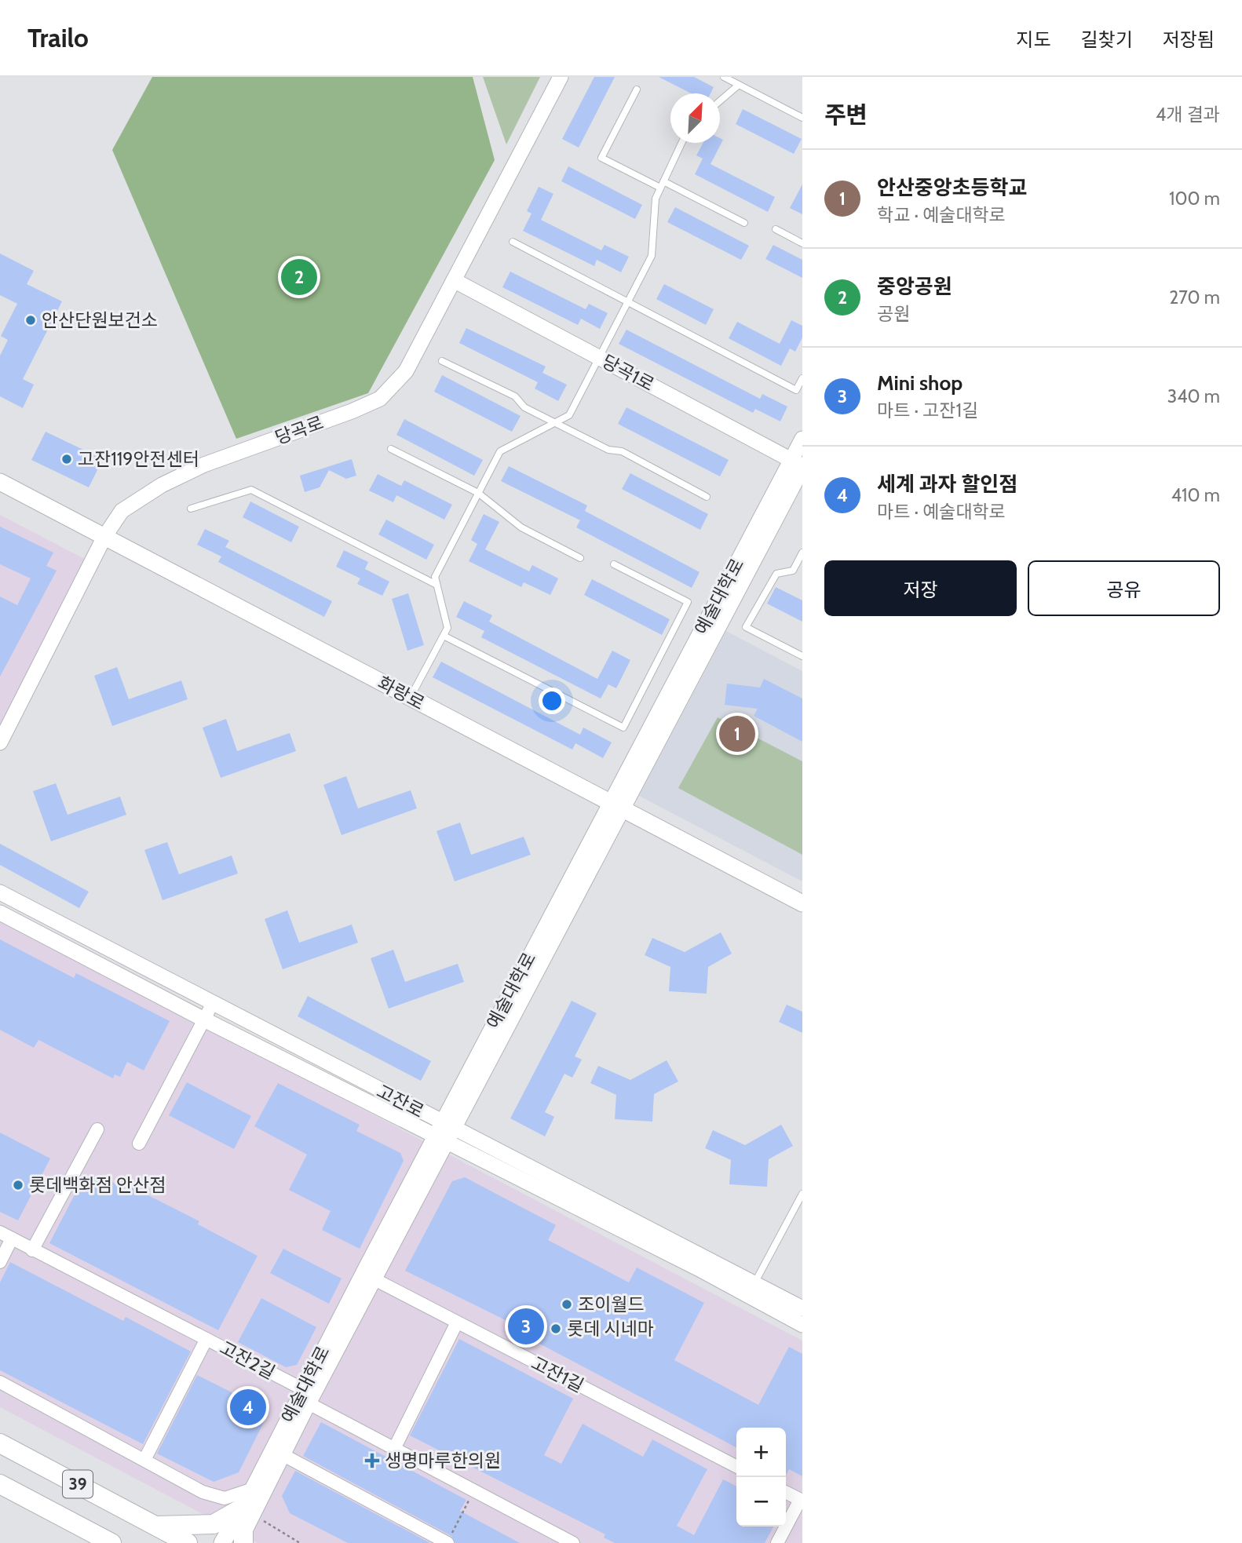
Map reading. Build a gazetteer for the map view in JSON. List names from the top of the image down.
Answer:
{
  "streets": {
    "main road": ["예술대학로", "화랑로", "39"],
    "street": [
      "당곡1로",
      "당곡로",
      "고잔로",
      "고잔2길",
      "고잔1길"
    ]
  },
  "crossings": [
    ["당곡1로", "당곡로"],
    ["당곡1로", "예술대학로"],
    ["당곡로", "화랑로"],
    ["예술대학로", "화랑로"],
    ["예술대학로", "고잔로"],
    ["예술대학로", "고잔2길"],
    ["예술대학로", "고잔1길"]
  ],
  "places": {
    "other": [
      "안산단원보건소",
      "고잔119안전센터",
      "롯데백화점 안산점",
      "조이월드",
      "롯데 시네마"
    ],
    "health": ["생명마루한의원"]
  },
  "north": "top right",
  "page": {
    "header": "Trailo",
    "nav": ["지도", "길찾기", "저장됨"],
    "heading": ["주변", "4개 결과"],
    "list": [
      {
        "mark": "1",
        "name": "안산중앙초등학교",
        "note": "학교 · 예술대학로",
        "value": "100 m"
      },
      {
        "mark": "2",
        "name": "중앙공원",
        "note": "공원",
        "value": "270 m"
      },
      {
        "mark": "3",
        "name": "Mini shop",
        "note": "마트 · 고잔1길",
        "value": "340 m"
      },
      {
        "mark": "4",
        "name": "세계 과자 할인점",
        "note": "마트 · 예술대학로",
        "value": "410 m"
      }
    ],
    "pins": [
      "2",
      "1",
      "3",
      "4"
    ],
    "buttons": ["저장", "공유"],
    "map_buttons": ["+", "−"]
  }
}
